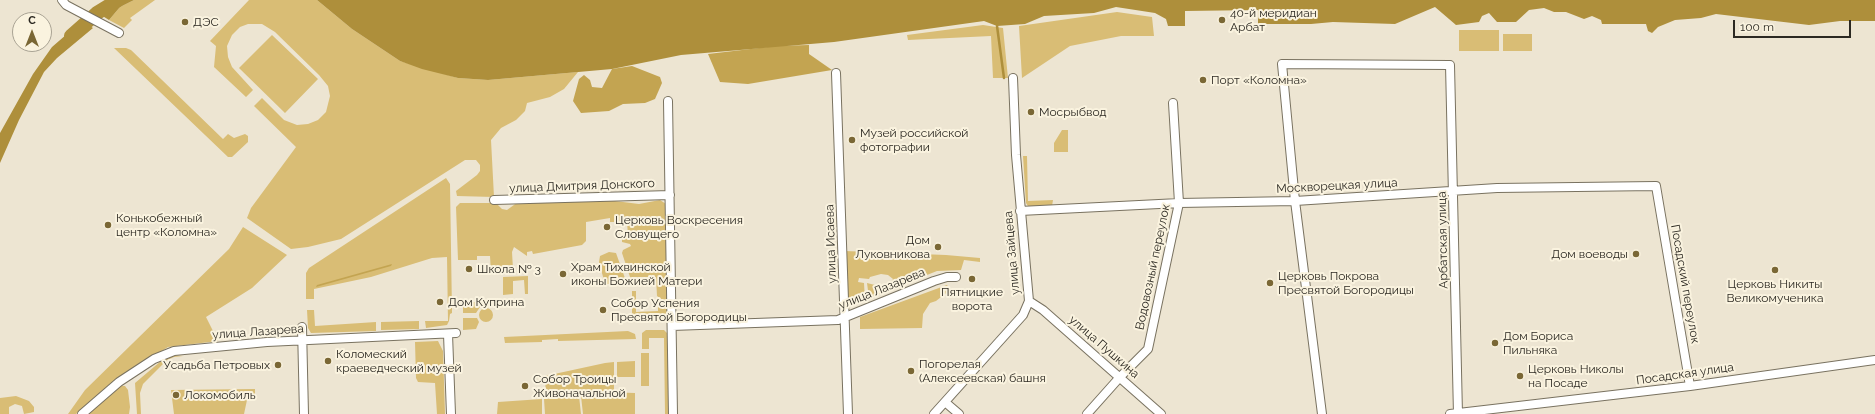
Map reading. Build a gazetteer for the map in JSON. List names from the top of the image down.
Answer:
{
  "streets": {
    "street": [
      "улица Дмитрия Донского",
      "Москворецкая улица",
      "Арбатская улица",
      "улица Исаева",
      "улица Зайцева",
      "Водовозный переулок",
      "Посадский переулок",
      "улица Лазарева",
      "улица Пушкина",
      "Посадская улица"
    ]
  },
  "crossings": [
    ["Москворецкая улица", "Арбатская улица"],
    ["Москворецкая улица", "улица Зайцева"],
    ["Москворецкая улица", "Водовозный переулок"],
    ["Москворецкая улица", "Посадский переулок"],
    ["Арбатская улица", "Посадская улица"],
    ["улица Исаева", "улица Лазарева"],
    ["улица Зайцева", "улица Пушкина"],
    ["Водовозный переулок", "улица Пушкина"],
    ["Посадский переулок", "Посадская улица"]
  ],
  "places": [
    "40-й меридиан Арбат",
    "ДЭС",
    "Порт «Коломна»",
    "Мосрыбвод",
    "Музей российской фотографии",
    "Конькобежный центр «Коломна»",
    "Церковь Воскресения Словущего",
    "Дом Луковникова",
    "Дом воеводы",
    "Школа № 3",
    "Церковь Никиты Великомученика",
    "Храм Тихвинской иконы Божией Матери",
    "Пятницкие ворота",
    "Церковь Покрова Пресвятой Богородицы",
    "Дом Куприна",
    "Собор Успения Пресвятой Богородицы",
    "Дом Бориса Пильняка",
    "Коломеский краеведческий музей",
    "Усадьба Петровых",
    "Погорелая (Алексеевская) башня",
    "Церковь Николы на Посаде",
    "Собор Троицы Живоначальной",
    "Локомобиль"
  ],
  "scale_bar": "100 m",
  "north": "top"
}
